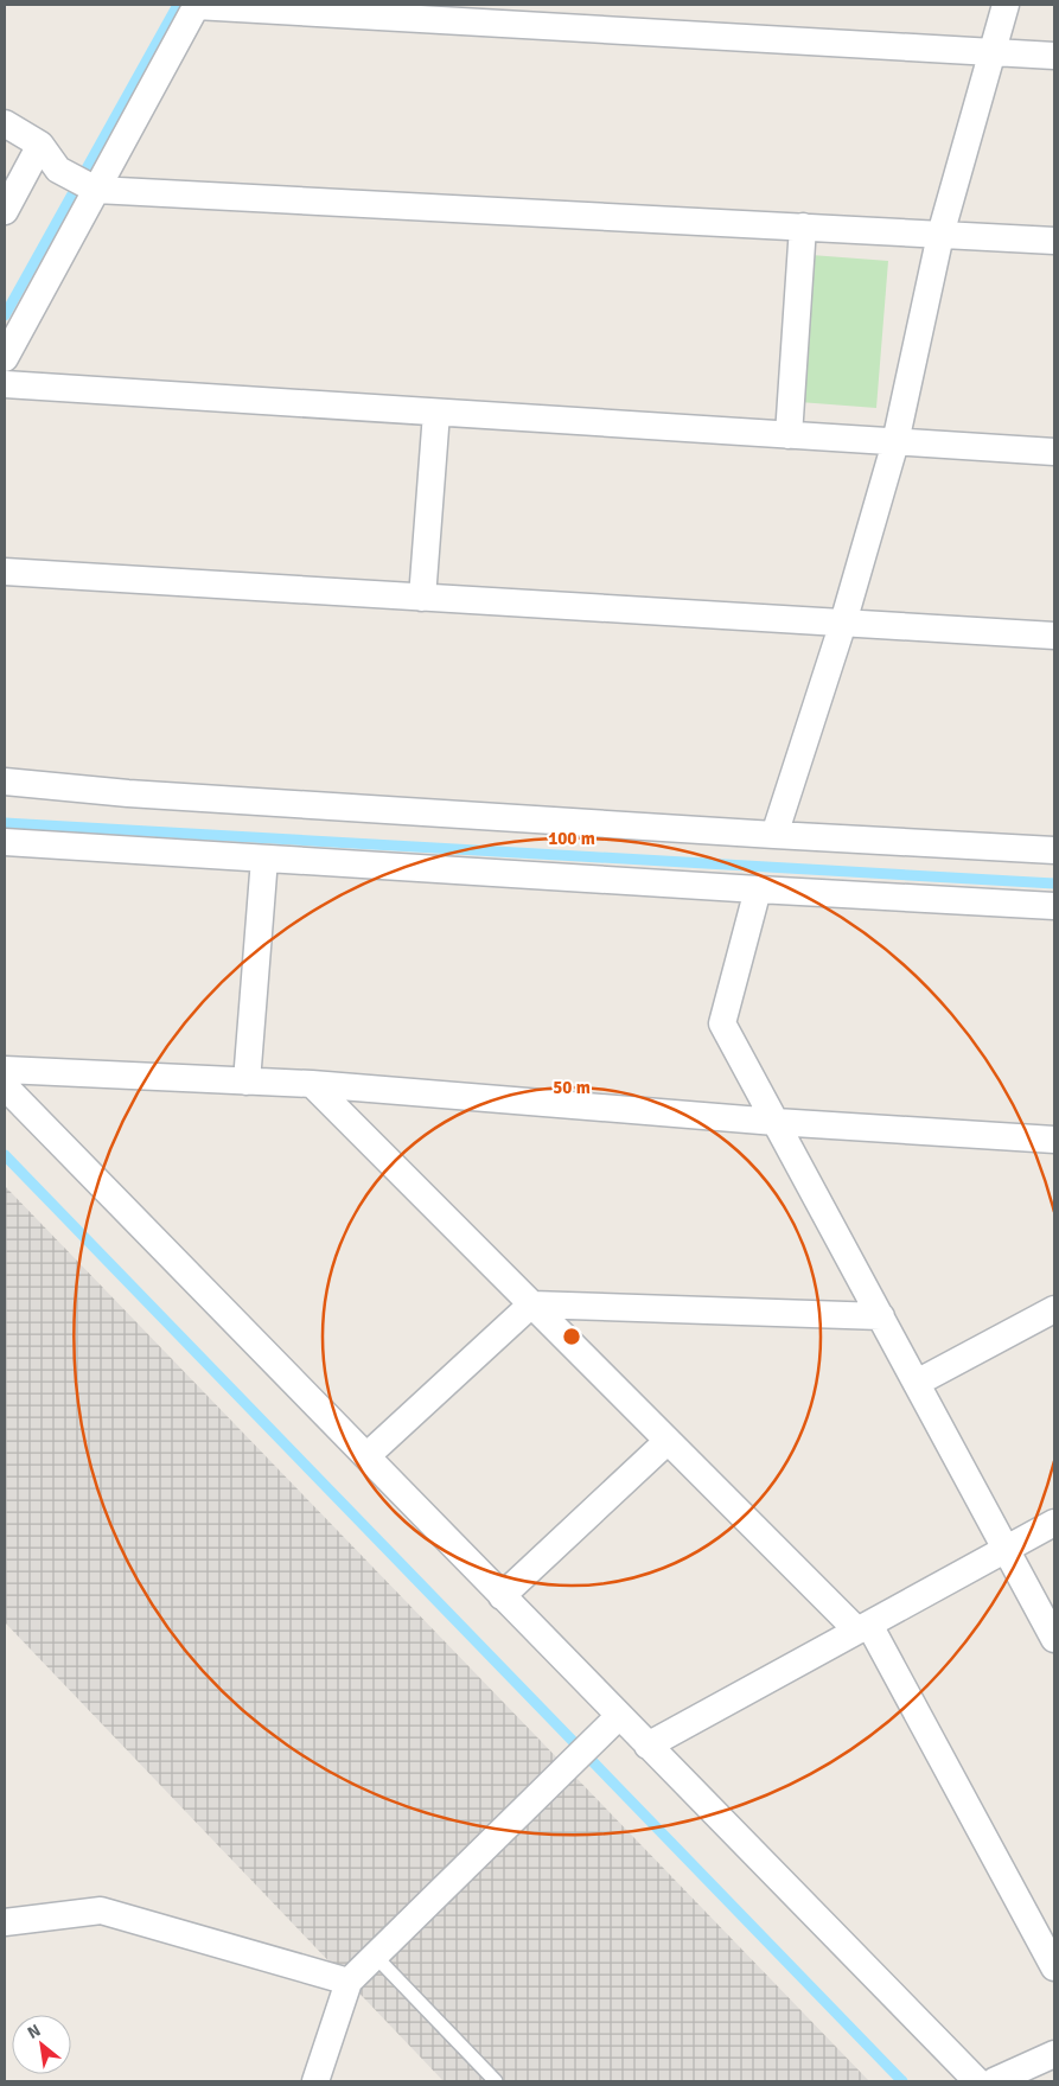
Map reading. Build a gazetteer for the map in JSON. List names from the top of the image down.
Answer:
{
  "north": "top left",
  "rings": ["100 m", "50 m"]
}
